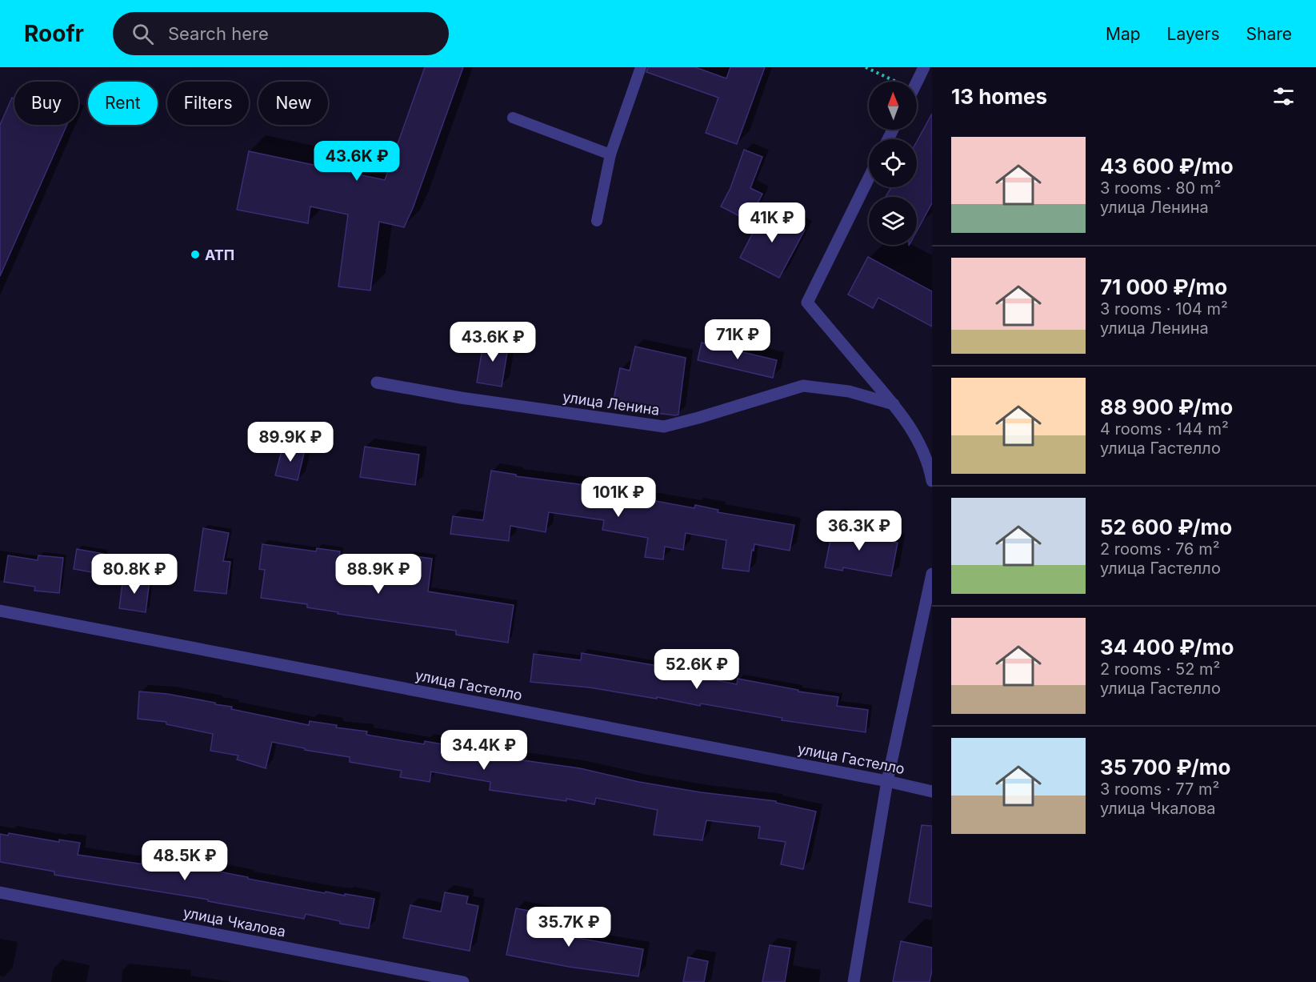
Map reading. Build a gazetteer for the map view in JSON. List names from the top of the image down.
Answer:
{
  "streets": {
    "street": ["улица Ленина", "улица Гастелло", "улица Чкалова"]
  },
  "places": ["АТП"],
  "north": "top",
  "page": {
    "header": "Roofr",
    "search": "Search here",
    "nav": ["Map", "Layers", "Share"],
    "heading": "13 homes",
    "chip": [
      "Buy",
      "Rent",
      "Filters",
      "New"
    ],
    "list": [
      {
        "name": "43 600 ₽/mo",
        "note": "3 rooms · 80 m² · улица Ленина"
      },
      {
        "name": "71 000 ₽/mo",
        "note": "3 rooms · 104 m² · улица Ленина"
      },
      {
        "name": "88 900 ₽/mo",
        "note": "4 rooms · 144 m² · улица Гастелло"
      },
      {
        "name": "52 600 ₽/mo",
        "note": "2 rooms · 76 m² · улица Гастелло"
      },
      {
        "name": "34 400 ₽/mo",
        "note": "2 rooms · 52 m² · улица Гастелло"
      },
      {
        "name": "35 700 ₽/mo",
        "note": "3 rooms · 77 m² · улица Чкалова"
      }
    ],
    "price": [
      "43.6K ₽",
      "41K ₽",
      "71K ₽",
      "43.6K ₽",
      "89.9K ₽",
      "101K ₽",
      "36.3K ₽",
      "80.8K ₽",
      "88.9K ₽",
      "52.6K ₽",
      "34.4K ₽",
      "48.5K ₽",
      "35.7K ₽"
    ]
  }
}
